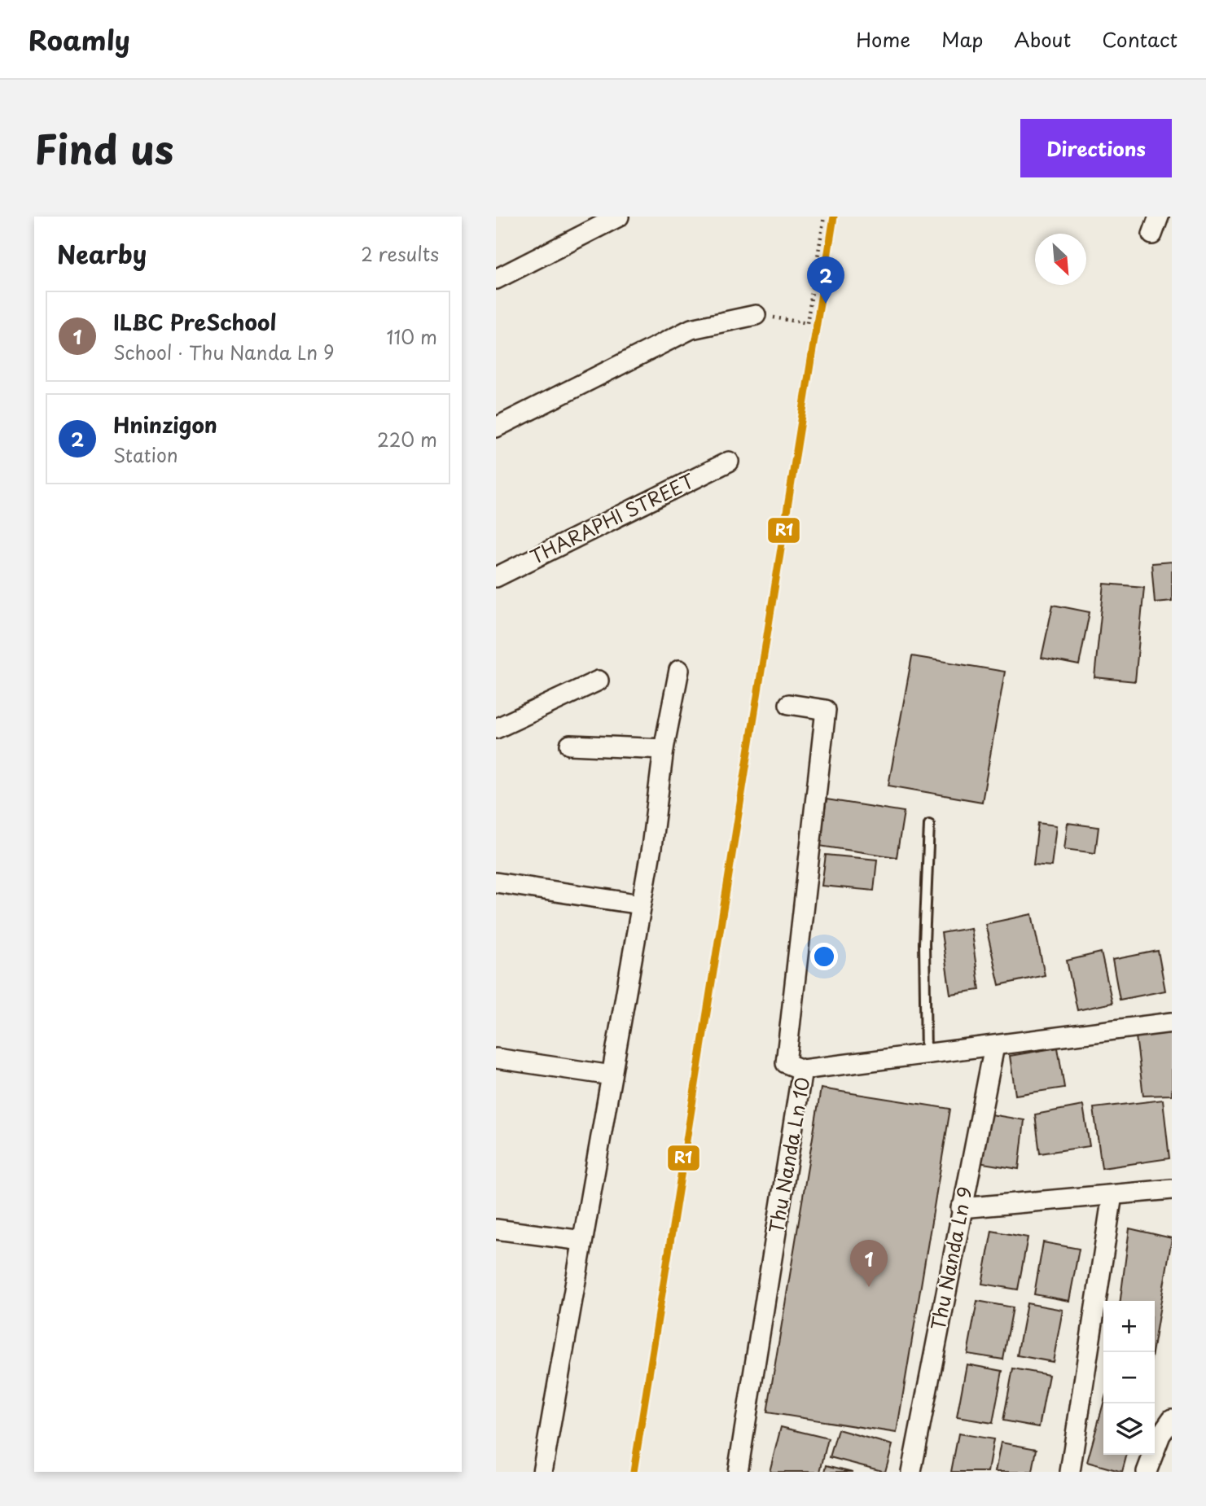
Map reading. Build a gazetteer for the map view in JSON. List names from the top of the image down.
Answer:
{
  "streets": {
    "street": ["THARAPHI STREET", "Thu Nanda Ln 10", "Thu Nanda Ln 9"]
  },
  "crossings": [
    ["Thu Nanda Ln 10", "Thu Nanda Ln 9"]
  ],
  "lines": ["transit line R1"],
  "north": "bottom right",
  "page": {
    "header": "Roamly",
    "nav": [
      "Home",
      "Map",
      "About",
      "Contact"
    ],
    "title": "Find us",
    "buttons": "Directions",
    "heading": ["Nearby", "2 results"],
    "pins": ["2", "1"],
    "list": [
      {
        "mark": "1",
        "name": "ILBC PreSchool",
        "note": "School · Thu Nanda Ln 9",
        "value": "110 m"
      },
      {
        "mark": "2",
        "name": "Hninzigon",
        "note": "Station",
        "value": "220 m"
      }
    ],
    "map_buttons": ["+", "−"]
  }
}
